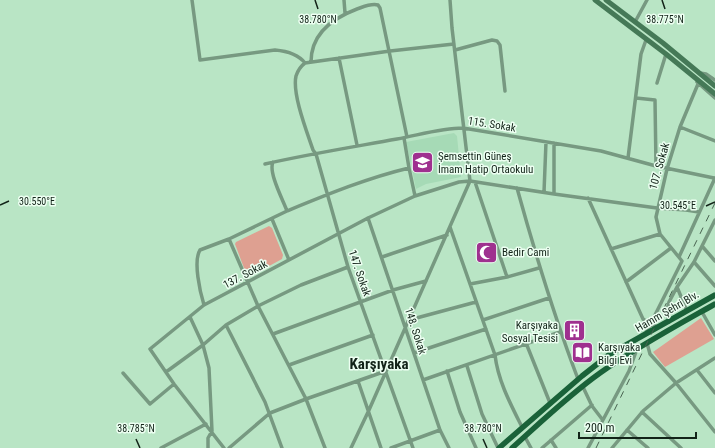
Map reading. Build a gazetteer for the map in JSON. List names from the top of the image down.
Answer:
{
  "streets": {
    "main road": ["Hamm Şehri Blv."],
    "street": [
      "115. Sokak",
      "107. Sokak",
      "147. Sokak",
      "137. Sokak",
      "148. Sokak"
    ]
  },
  "crossings": [
    ["115. Sokak", "107. Sokak"],
    ["115. Sokak", "147. Sokak"],
    ["147. Sokak", "137. Sokak"],
    ["137. Sokak", "148. Sokak"]
  ],
  "districts": ["Karşıyaka"],
  "places": {
    "school or university": ["Şemsettin Güneş İmam Hatip Ortaokulu"],
    "mosque": ["Bedir Cami"],
    "building": ["Karşıyaka Sosyal Tesisi"],
    "library": ["Karşıyaka Bilgi Evi"]
  },
  "scale_bar": "200 m",
  "coordinates": [
    "38.775°N",
    "38.780°N",
    "30.550°E",
    "30.545°E",
    "38.785°N"
  ]
}
